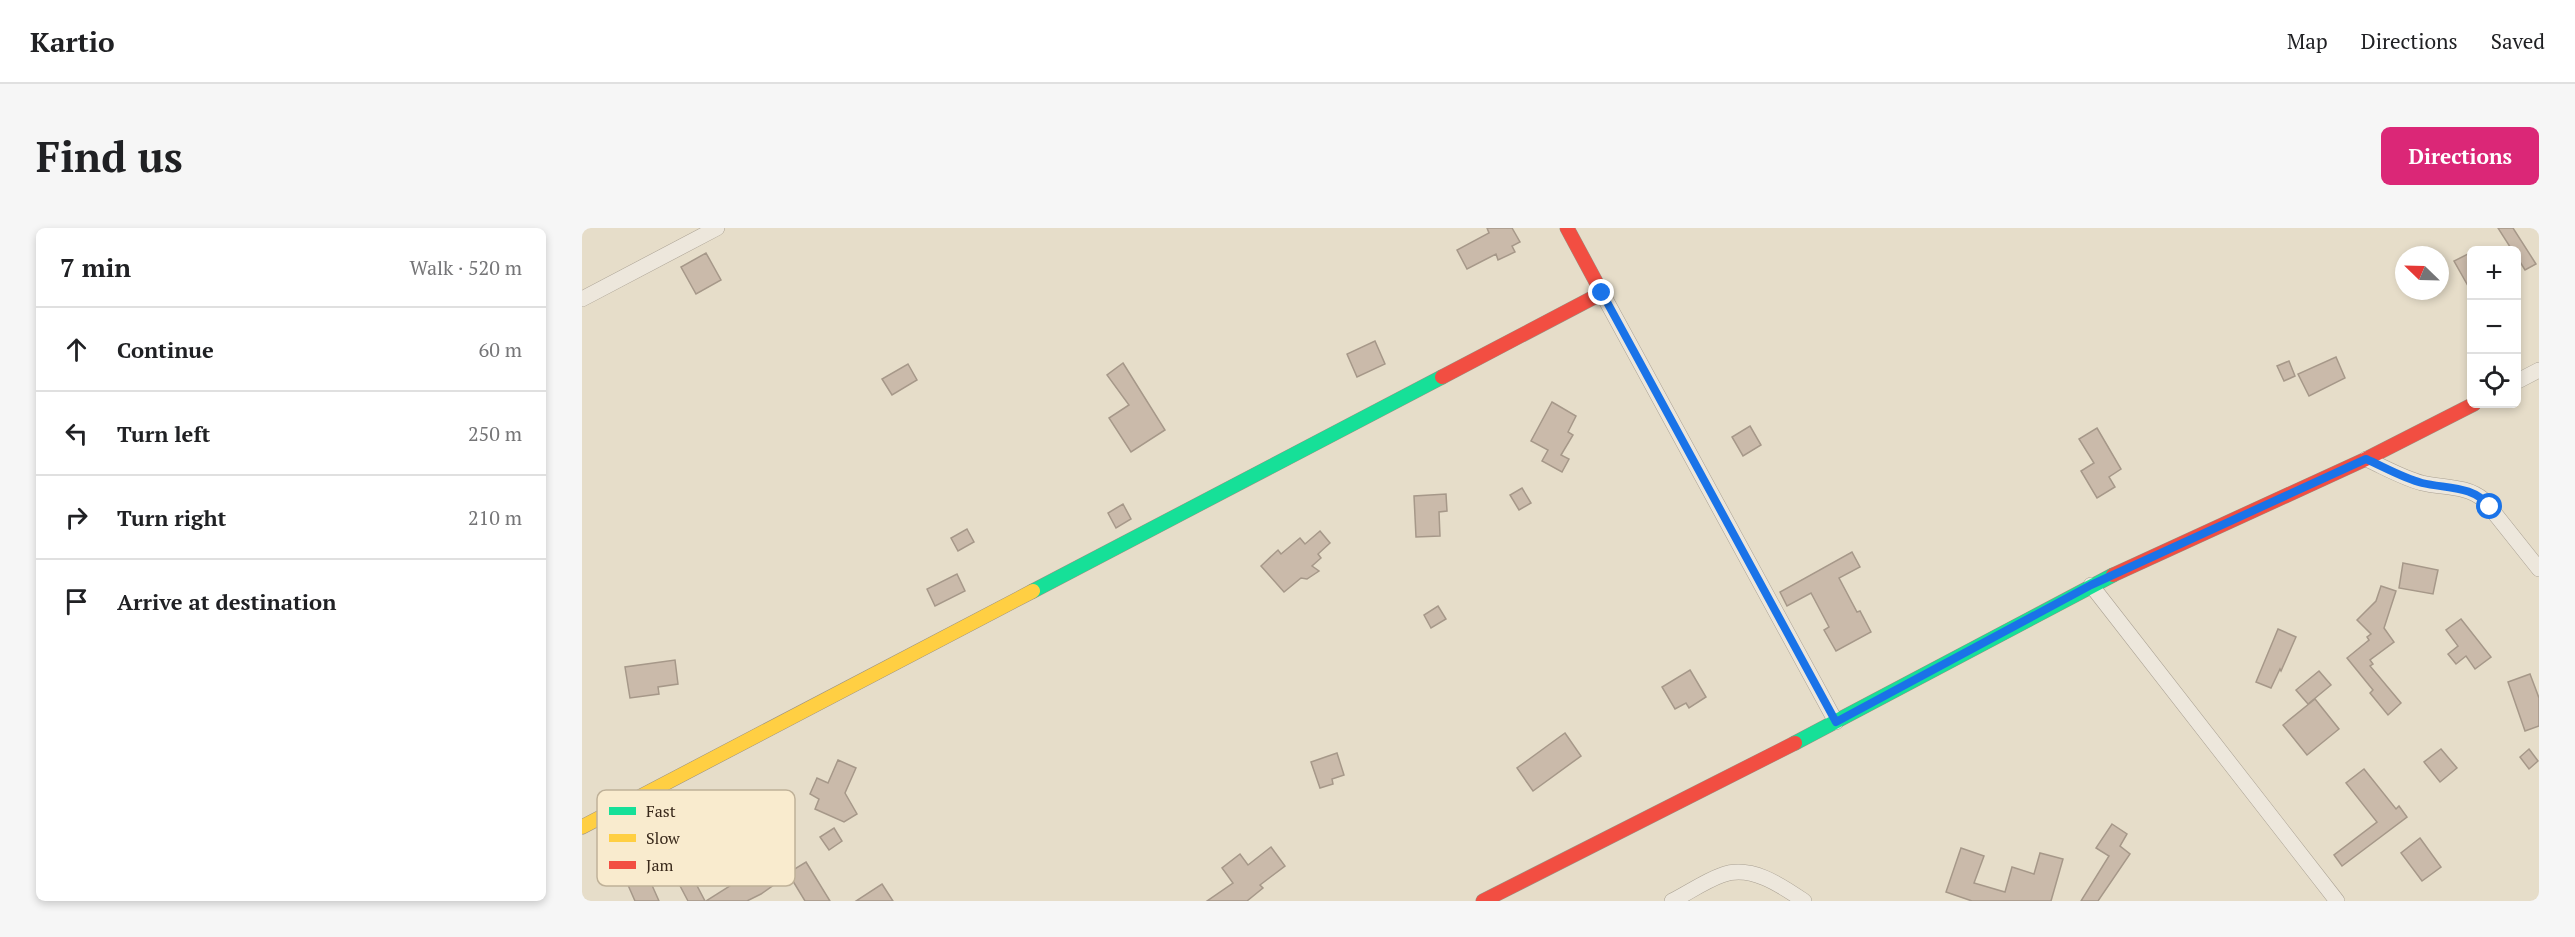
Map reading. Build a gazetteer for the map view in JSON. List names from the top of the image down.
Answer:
{
  "legend": ["Fast", "Slow", "Jam"],
  "north": "top left",
  "page": {
    "header": "Kartio",
    "nav": ["Map", "Directions", "Saved"],
    "buttons": "Directions",
    "title": "Find us",
    "heading": ["7 min", "Walk · 520 m"],
    "map_buttons": ["+", "−"],
    "list": [
      ["Continue", "60 m"],
      ["Turn left", "250 m"],
      ["Turn right", "210 m"],
      "Arrive at destination"
    ]
  }
}
